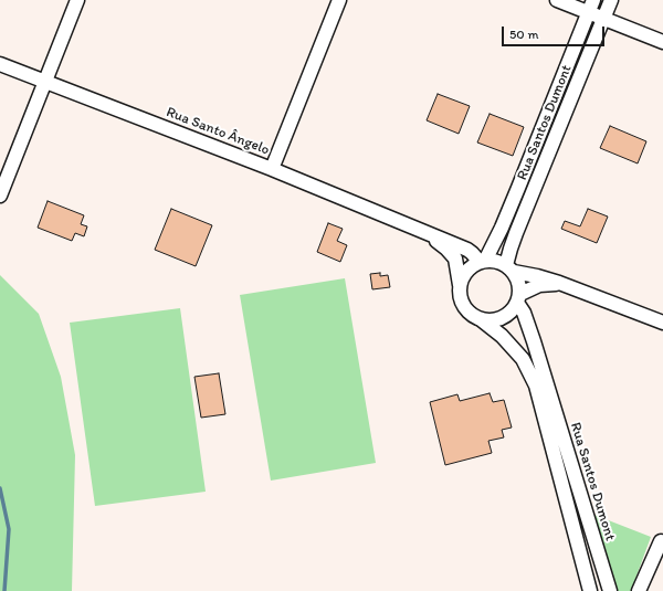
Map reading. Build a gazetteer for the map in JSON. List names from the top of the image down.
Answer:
{
  "streets": {
    "street": ["Rua Santos Dumont", "Rua Santo Ângelo"]
  },
  "scale_bar": "50 m"
}
